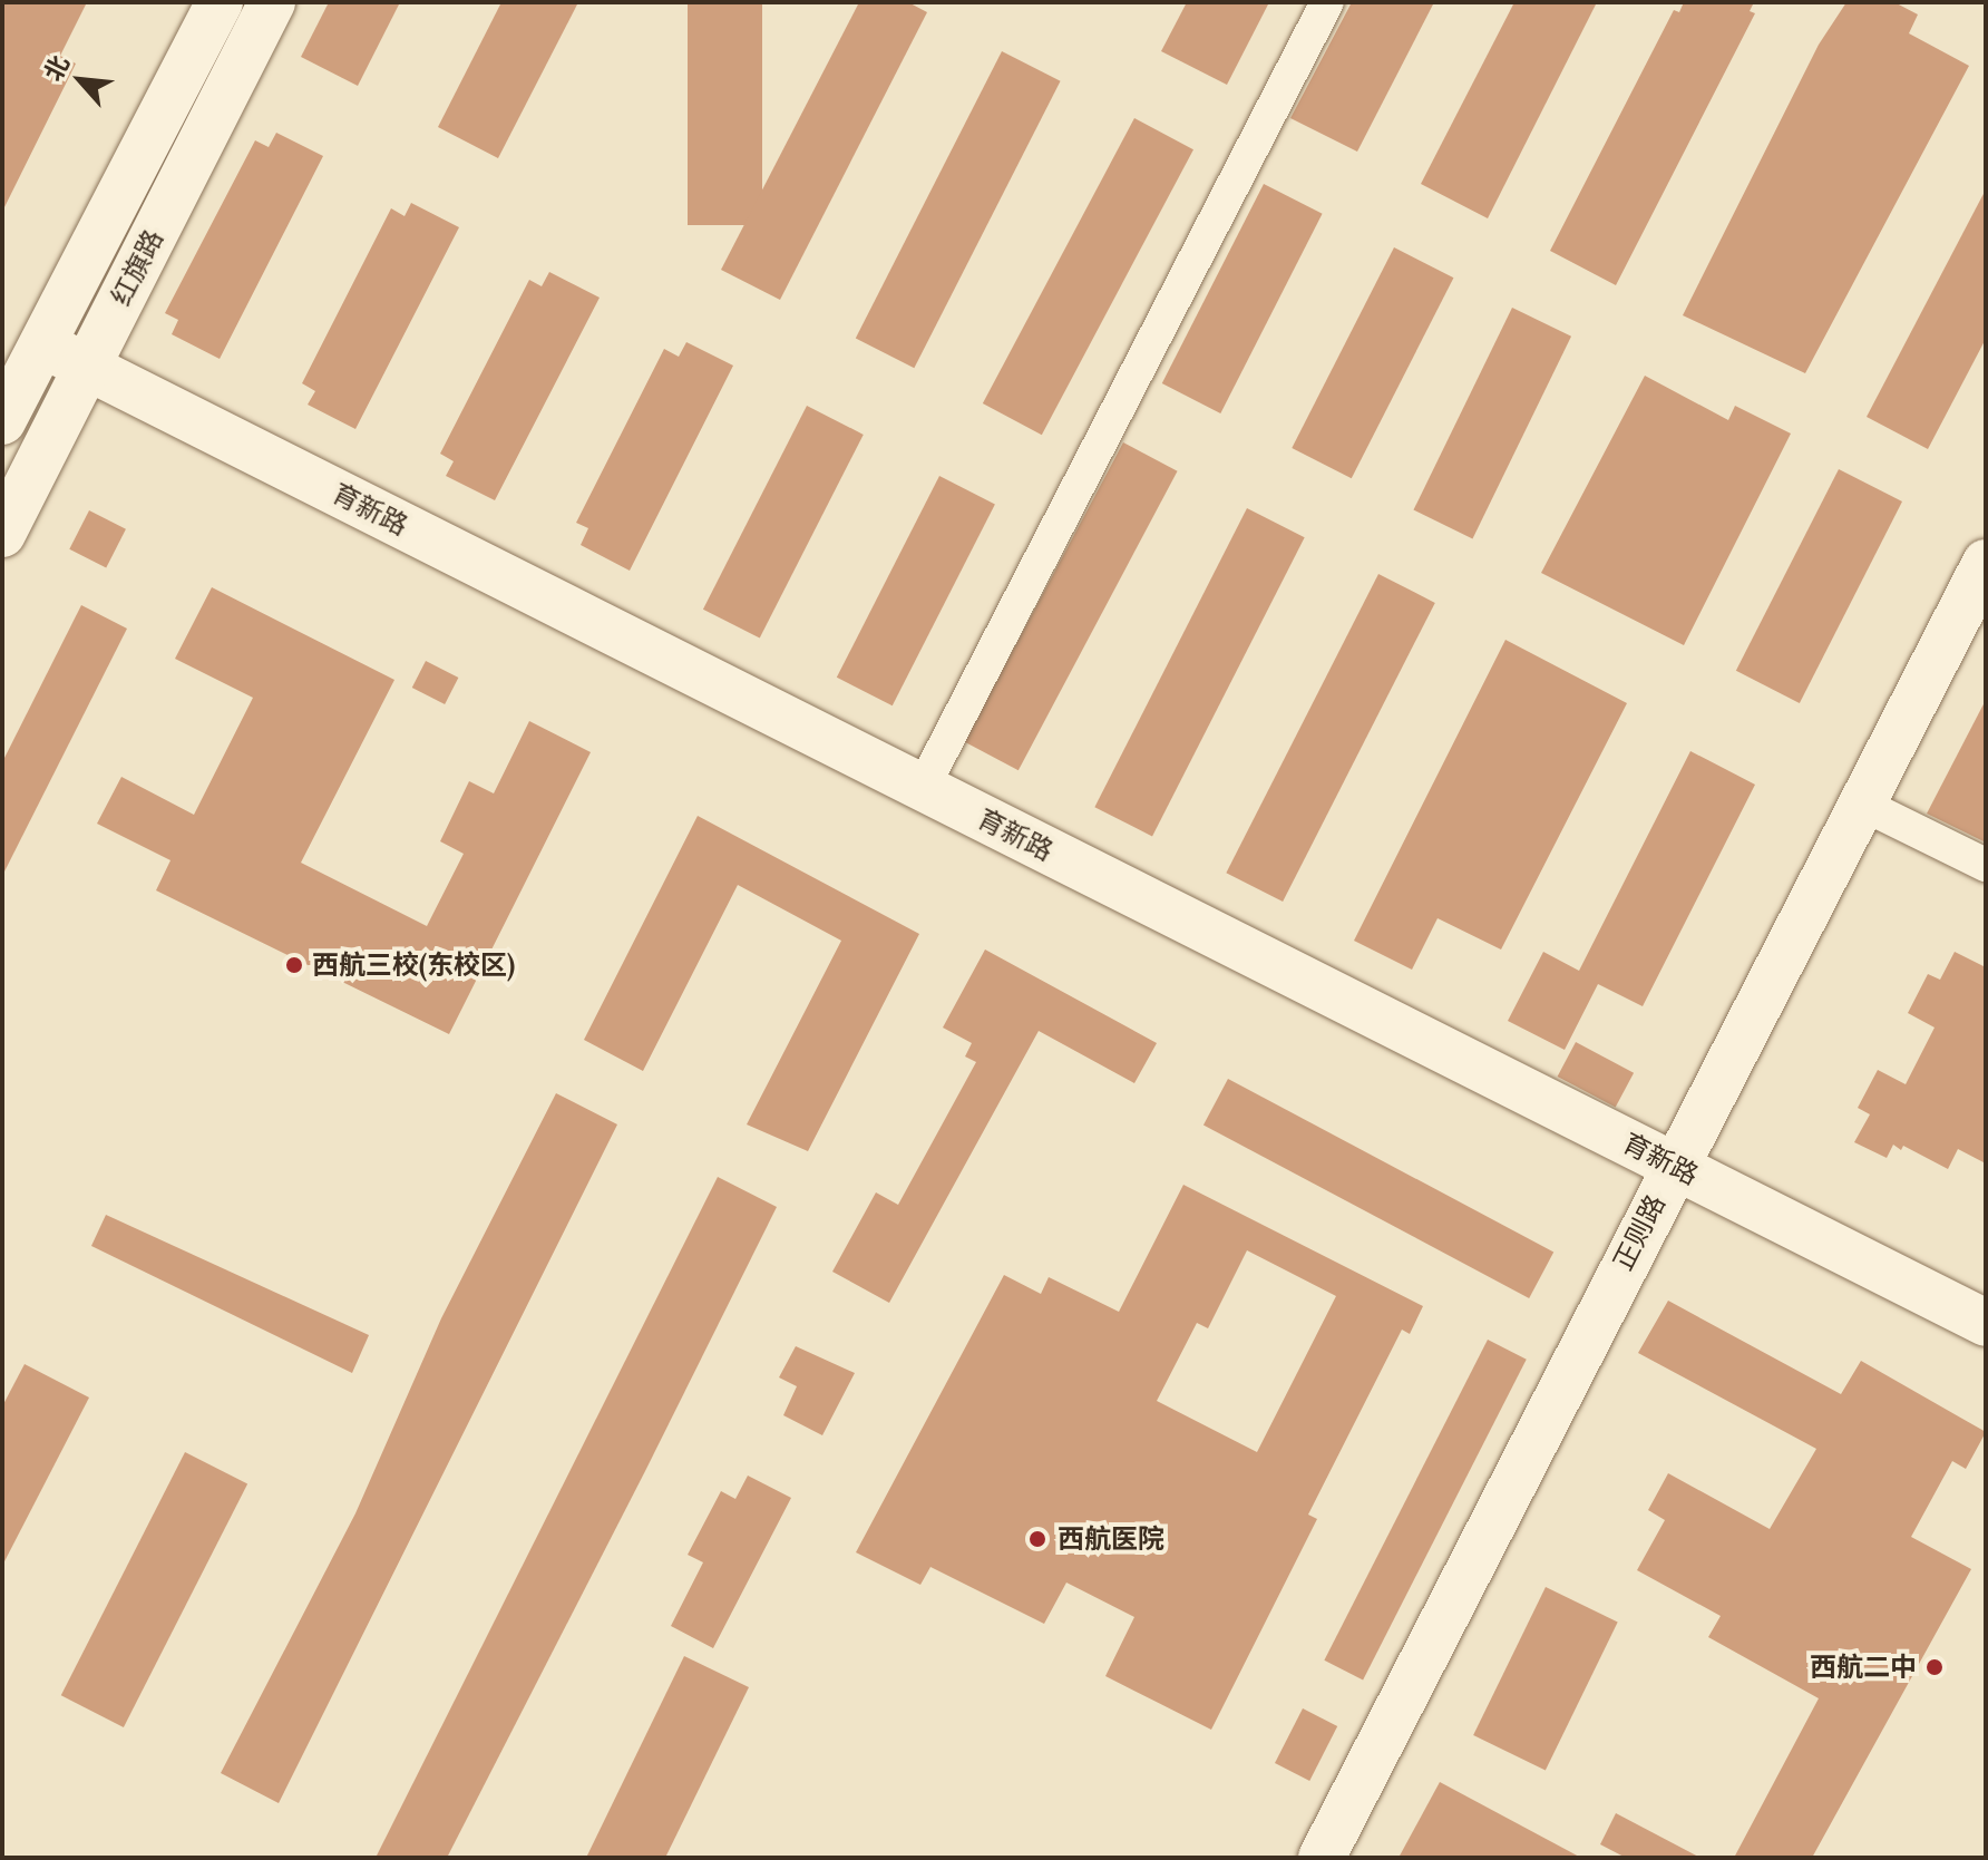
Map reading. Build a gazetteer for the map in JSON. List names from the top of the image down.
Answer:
{
  "streets": {
    "street": ["红旗路", "育新路", "正则路"]
  },
  "crossings": [
    ["红旗路", "育新路"],
    ["育新路", "正则路"]
  ],
  "places": ["西航三校(东校区)", "西航医院", "西航二中"],
  "north": "top left"
}
